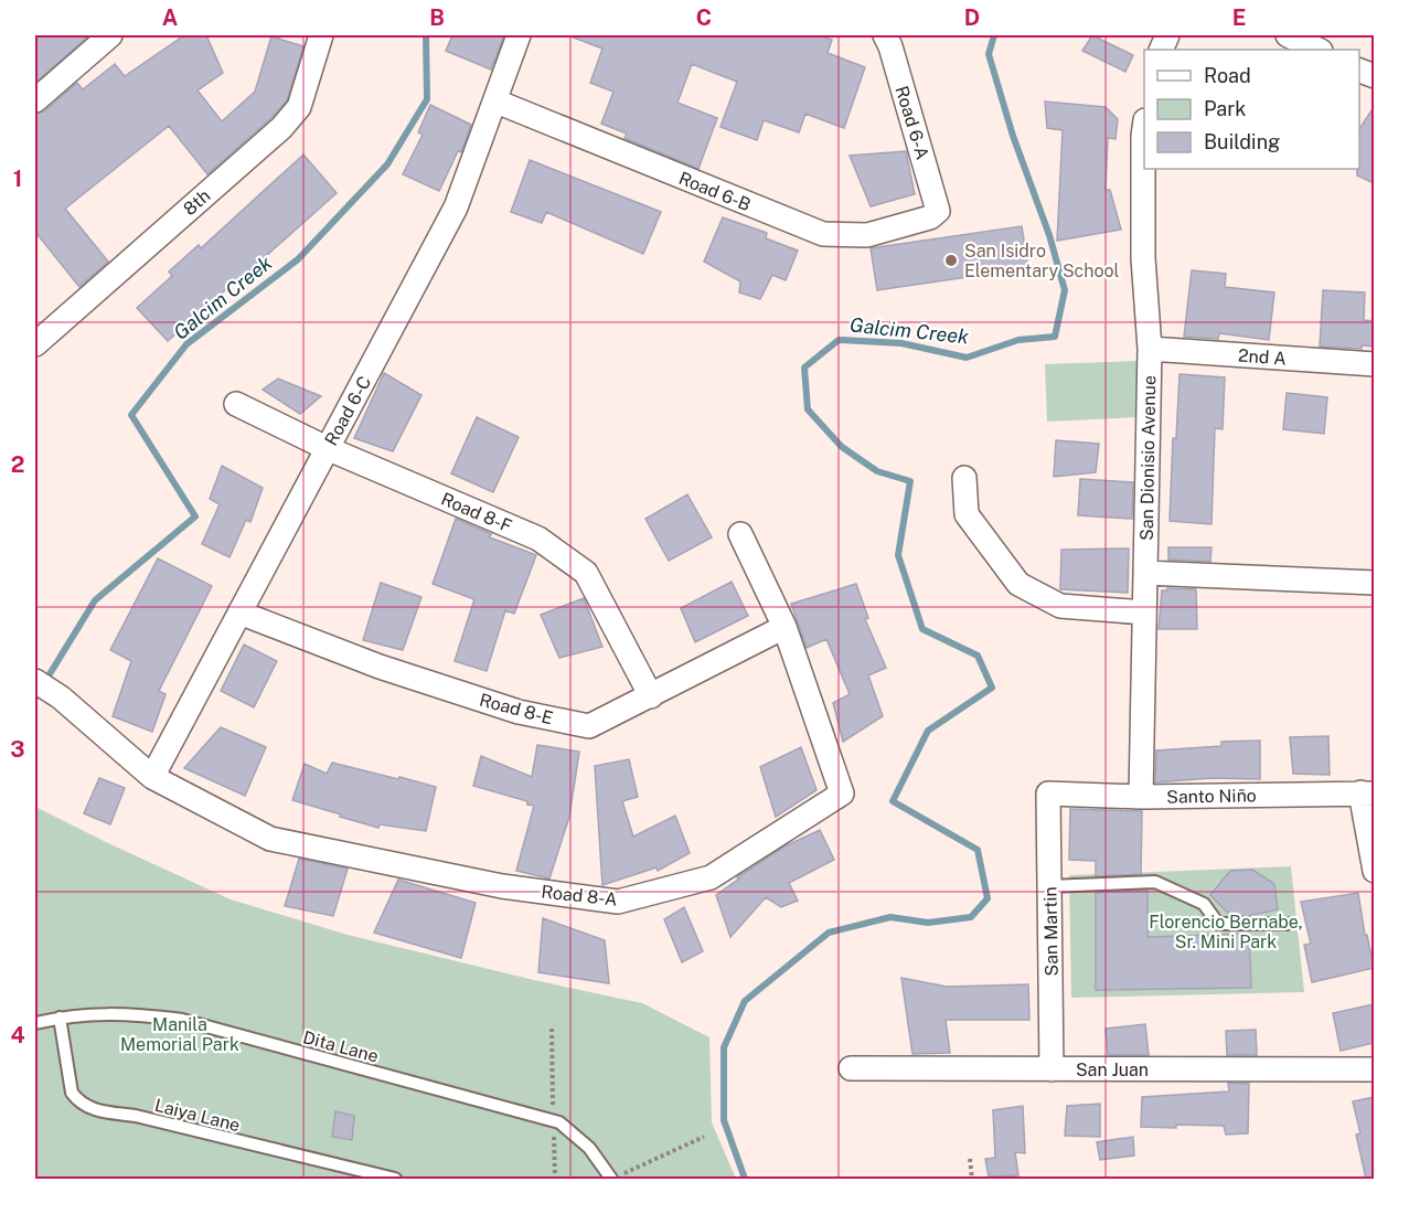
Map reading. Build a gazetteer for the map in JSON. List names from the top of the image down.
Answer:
{
  "streets": {
    "street": [
      "Road 6-A",
      "Road 6-B",
      "8th",
      "2nd A",
      "Road 6-C",
      "San Dionisio Avenue",
      "Road 8-F",
      "Road 8-E",
      "Santo Niño",
      "Road 8-A",
      "San Martin",
      "San Juan"
    ],
    "lane": ["Dita Lane", "Laiya Lane"]
  },
  "crossings": [
    ["Road 6-A", "Road 6-B"],
    ["Road 6-B", "Road 6-C"],
    ["2nd A", "San Dionisio Avenue"],
    ["Road 6-C", "Road 8-F"],
    ["Road 6-C", "Road 8-E"],
    ["Road 6-C", "Road 8-A"],
    ["San Dionisio Avenue", "Santo Niño"],
    ["Road 8-F", "Road 8-E"],
    ["Road 8-E", "Road 8-A"],
    ["Santo Niño", "San Martin"],
    ["San Martin", "San Juan"],
    ["Dita Lane", "Laiya Lane"]
  ],
  "water": ["Galcim Creek"],
  "parks": ["Florencio Bernabe, Sr. Mini Park", "Manila Memorial Park"],
  "places": ["San Isidro Elementary School"],
  "legend": ["Road", "Park", "Building"],
  "grid": {
    "columns": [
      "A",
      "B",
      "C",
      "D",
      "E"
    ],
    "rows": [
      "1",
      "2",
      "3",
      "4"
    ]
  }
}
